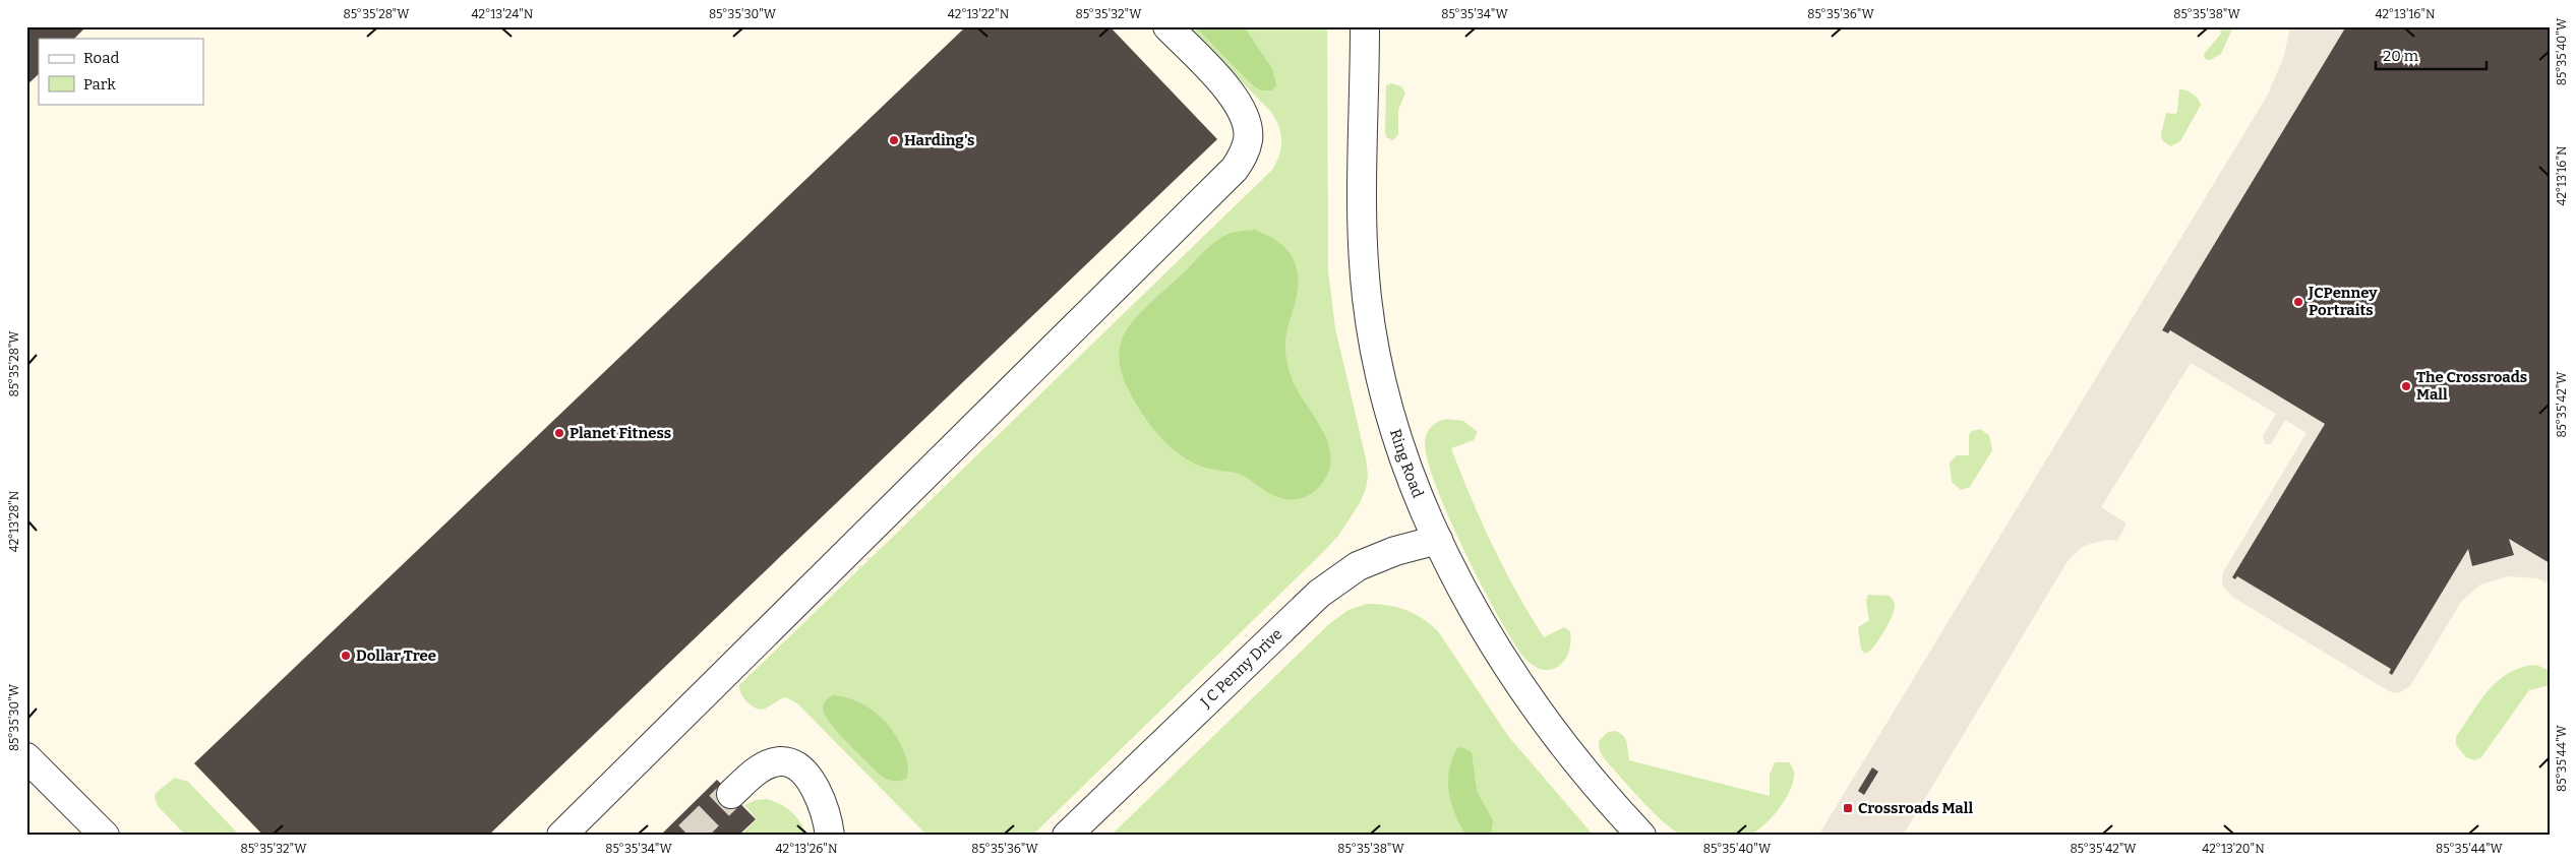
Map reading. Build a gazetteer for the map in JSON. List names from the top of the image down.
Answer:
{
  "streets": {
    "street": ["Ring Road", "J C Penny Drive"]
  },
  "crossings": [
    ["Ring Road", "J C Penny Drive"]
  ],
  "places": {
    "other": [
      "Harding's",
      "JCPenney Portraits",
      "The Crossroads Mall",
      "Planet Fitness",
      "Dollar Tree"
    ],
    "transit": ["Crossroads Mall"]
  },
  "legend": ["Road", "Park"],
  "scale_bar": "20 m",
  "coordinates": [
    "85°35'28\"W",
    "42°13'24\"N",
    "85°35'30\"W",
    "42°13'22\"N",
    "85°35'32\"W",
    "85°35'34\"W",
    "85°35'36\"W",
    "85°35'38\"W",
    "42°13'16\"N",
    "85°35'40\"W",
    "85°35'42\"W",
    "42°13'28\"N",
    "85°35'44\"W",
    "42°13'26\"N",
    "42°13'20\"N"
  ]
}
